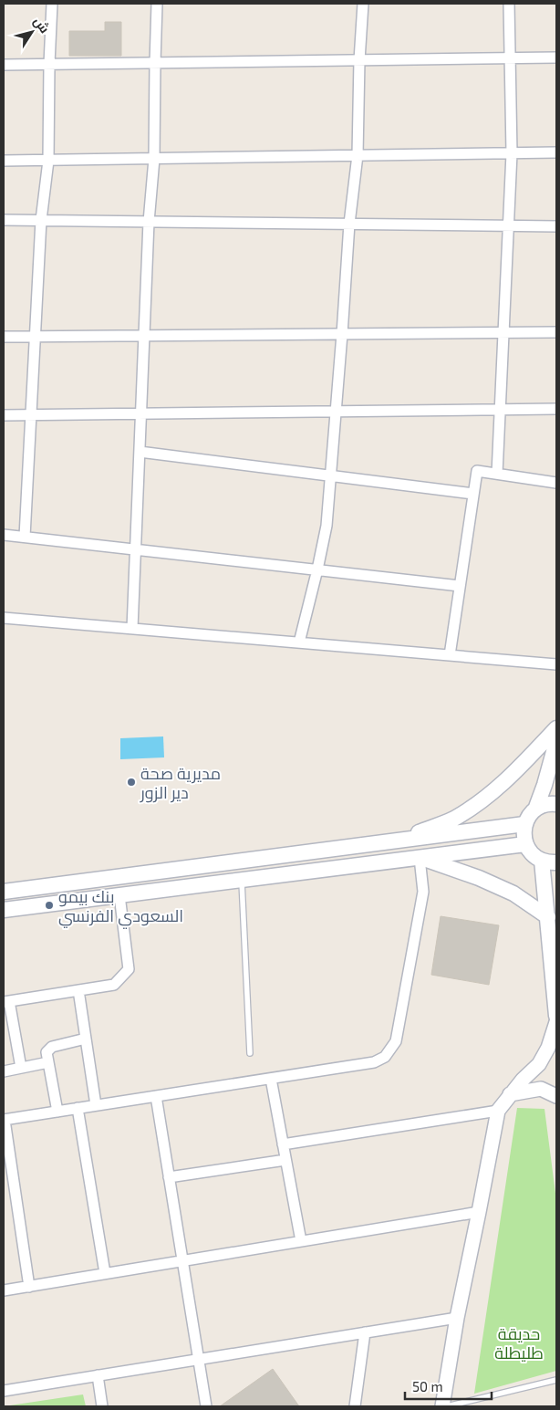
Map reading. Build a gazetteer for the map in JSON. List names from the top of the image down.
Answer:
{
  "parks": ["حديقة طليطلة"],
  "places": ["مديرية صحة دير الزور", "بنك بيمو السعودي الفرنسي"],
  "scale_bar": "50 m",
  "north": "top right"
}
